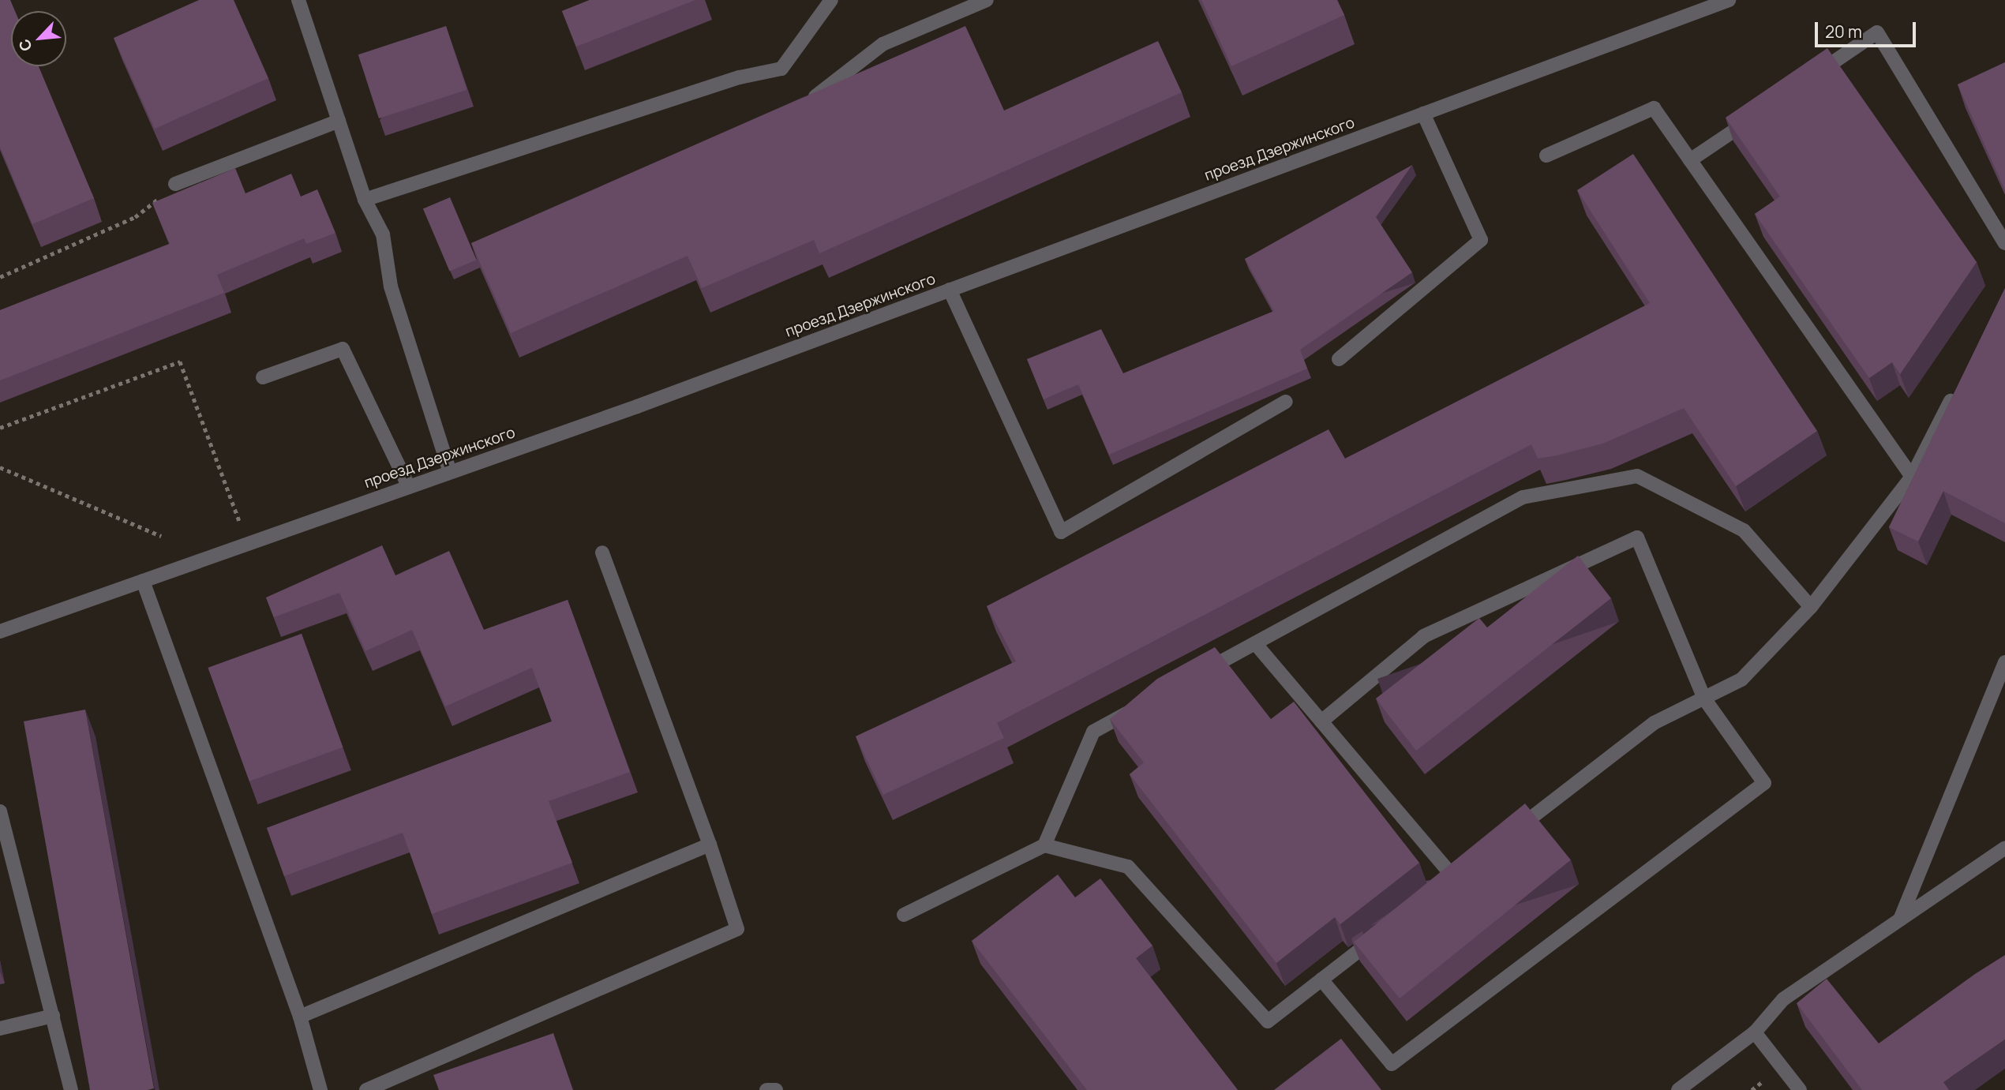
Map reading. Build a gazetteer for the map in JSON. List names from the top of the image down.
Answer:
{
  "streets": {
    "street": ["проезд Дзержинского"]
  },
  "scale_bar": "20 m",
  "north": "bottom left"
}
